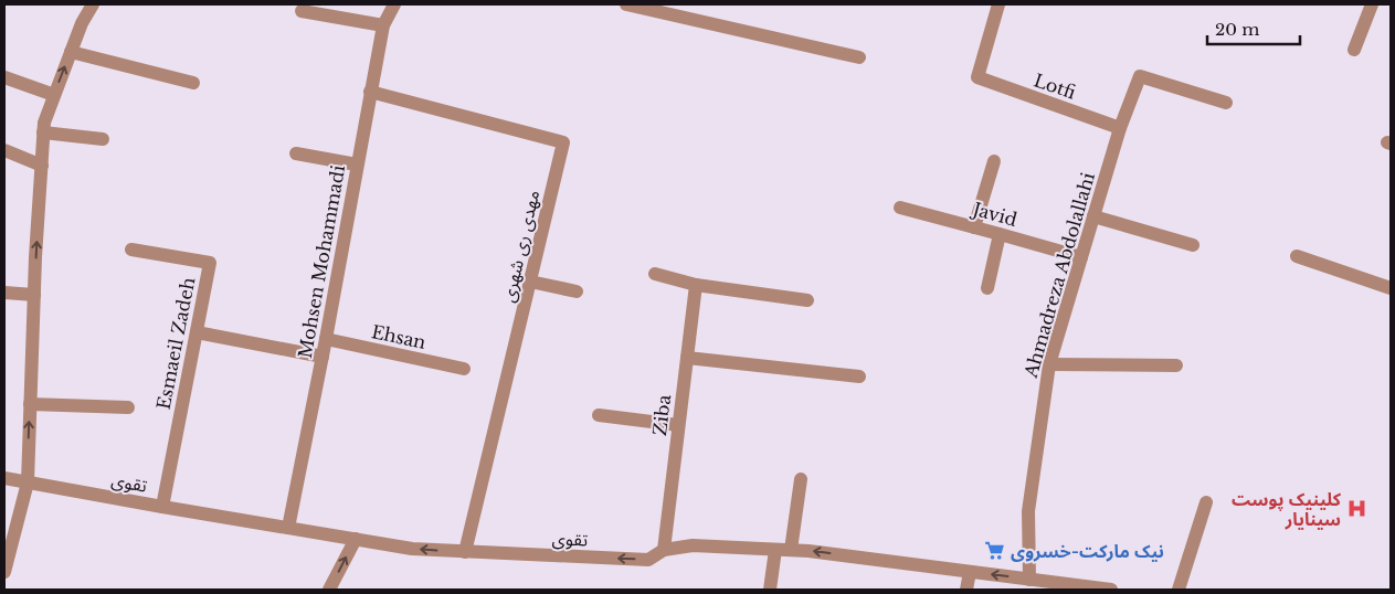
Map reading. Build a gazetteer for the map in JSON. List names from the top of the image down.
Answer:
{
  "streets": {
    "street": [
      "Lotfi",
      "Javid",
      "مهدی ری شهری",
      "Mohsen Mohammadi",
      "Ahmadreza Abdolallahi",
      "Ehsan",
      "Esmaeil Zadeh",
      "Ziba",
      "تقوی"
    ]
  },
  "crossings": [
    ["Lotfi", "Ahmadreza Abdolallahi"],
    ["Javid", "Ahmadreza Abdolallahi"],
    ["مهدی ری شهری", "Mohsen Mohammadi"],
    ["مهدی ری شهری", "تقوی"],
    ["Mohsen Mohammadi", "Ehsan"],
    ["Mohsen Mohammadi", "تقوی"],
    ["Ahmadreza Abdolallahi", "تقوی"],
    ["Esmaeil Zadeh", "تقوی"],
    ["Ziba", "تقوی"]
  ],
  "one_way": ["تقوی"],
  "places": {
    "hospital": ["کلینیک پوست سینایار"],
    "supermarket": ["نیک مارکت-خسروی"]
  },
  "scale_bar": "20 m"
}
